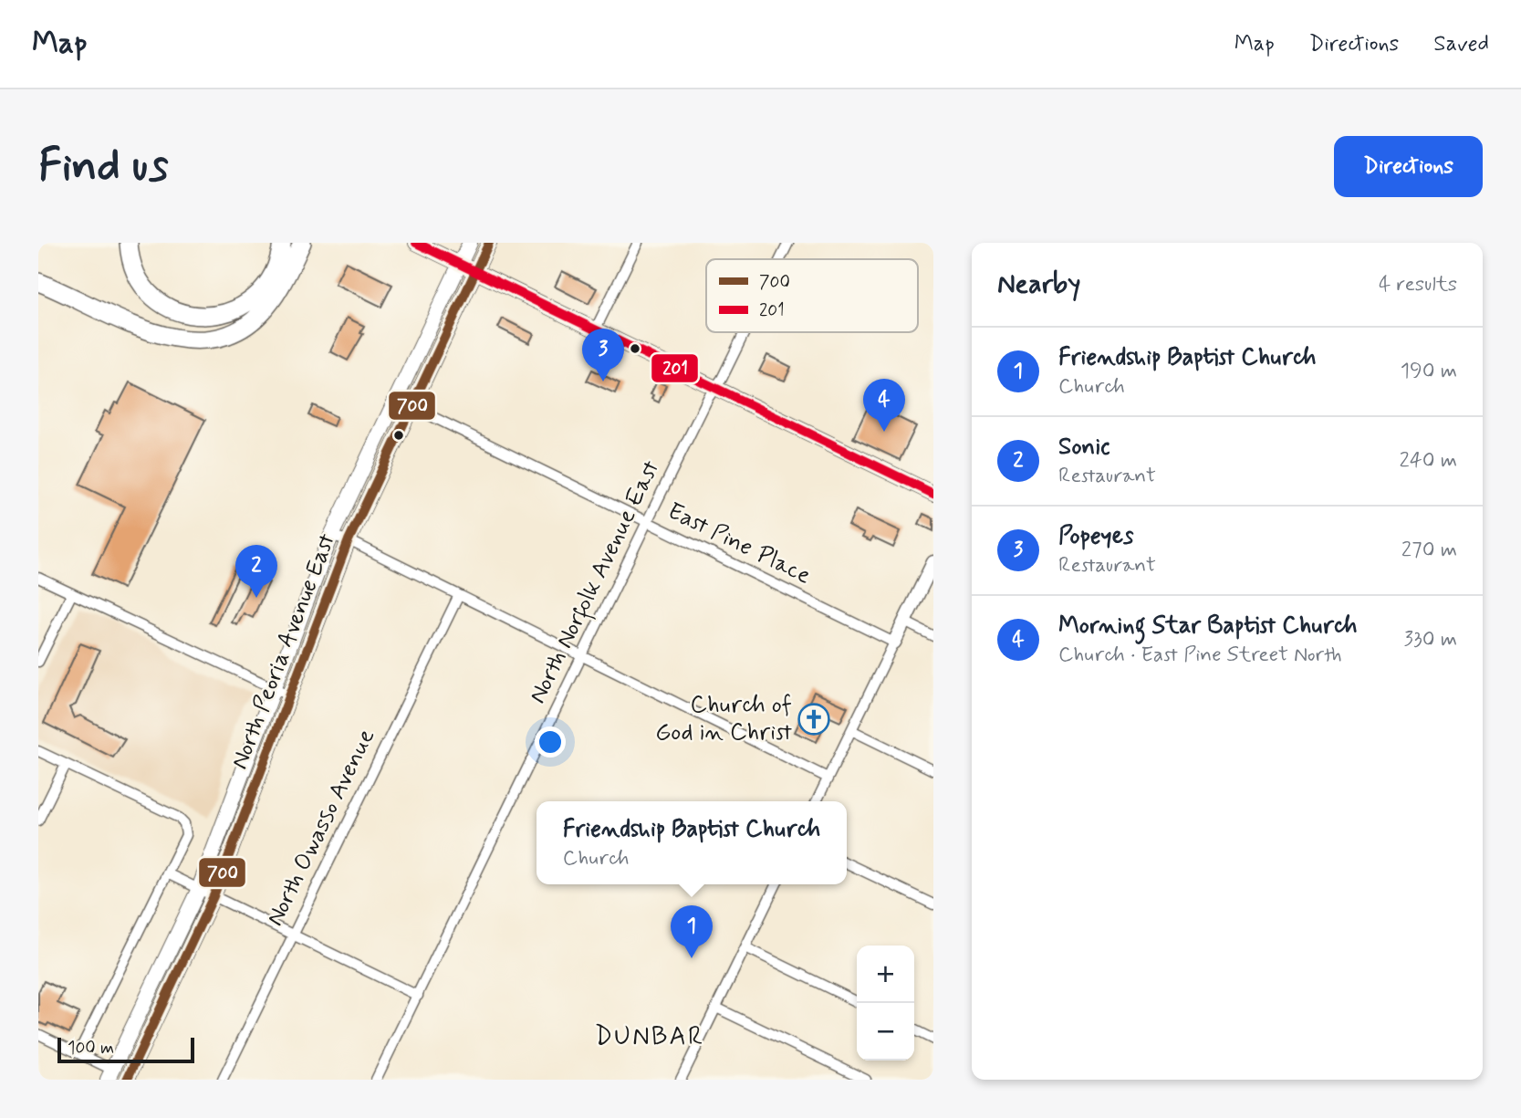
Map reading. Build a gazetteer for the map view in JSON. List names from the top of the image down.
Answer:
{
  "streets": {
    "main road": ["North Peoria Avenue East"],
    "street": ["East Pine Place", "North Norfolk Avenue East", "North Owasso Avenue"]
  },
  "crossings": [
    ["East Pine Place", "North Norfolk Avenue East"],
    ["East Pine Place", "North Peoria Avenue East"]
  ],
  "districts": ["DUNBAR"],
  "places": {
    "church": ["Church of God in Christ"]
  },
  "lines": ["transit line 700", "transit line 201"],
  "legend": ["700", "201"],
  "scale_bar": "100 m",
  "page": {
    "header": "Map",
    "nav": ["Map", "Directions", "Saved"],
    "buttons": "Directions",
    "title": "Find us",
    "heading": ["Nearby", "4 results"],
    "list": [
      {
        "mark": "1",
        "name": "Friendship Baptist Church",
        "note": "Church",
        "value": "190 m"
      },
      {
        "mark": "2",
        "name": "Sonic",
        "note": "Restaurant",
        "value": "240 m"
      },
      {
        "mark": "3",
        "name": "Popeyes",
        "note": "Restaurant",
        "value": "270 m"
      },
      {
        "mark": "4",
        "name": "Morning Star Baptist Church",
        "note": "Church · East Pine Street North",
        "value": "330 m"
      }
    ],
    "pins": [
      "3",
      "4",
      "2",
      "1"
    ],
    "popup": ["Friendship Baptist Church", "Church"],
    "map_buttons": ["+", "−"],
    "scale": "100 m"
  }
}
